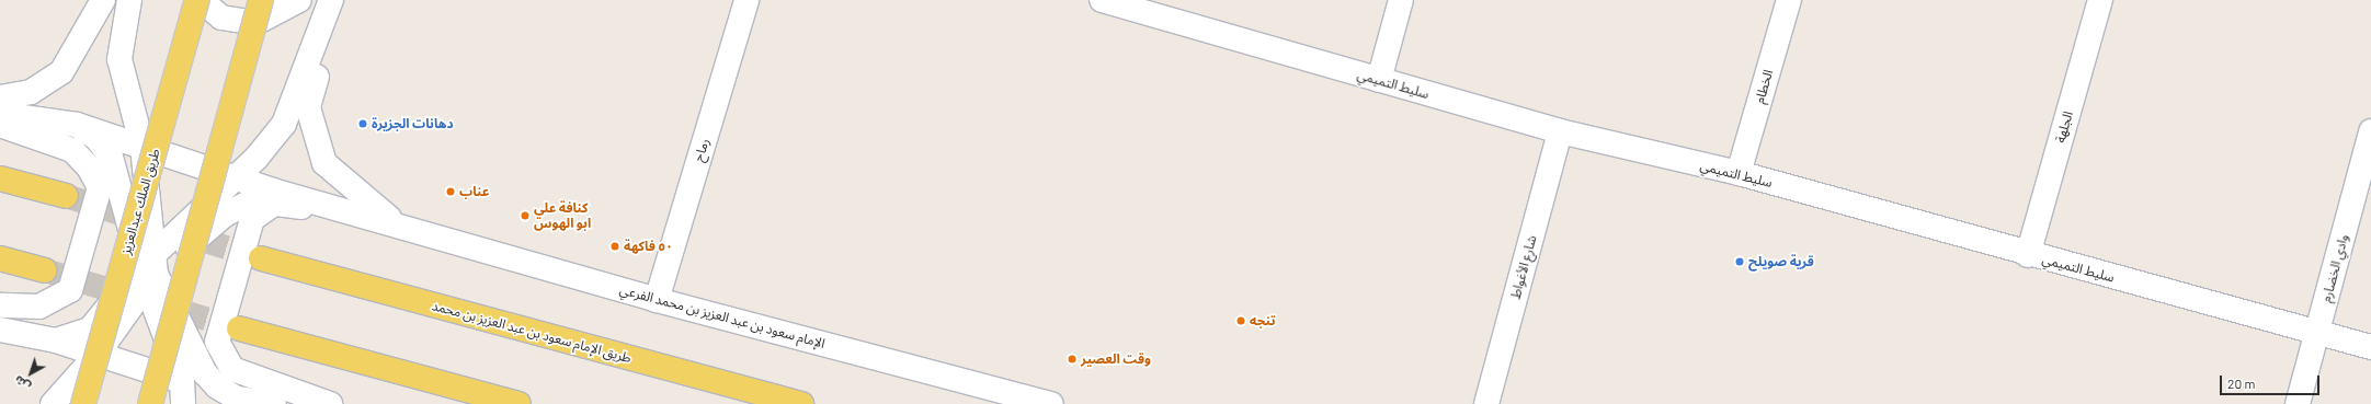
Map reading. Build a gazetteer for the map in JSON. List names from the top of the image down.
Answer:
{
  "streets": {
    "main road": ["طريق الملك عبدالعزيز", "طريق الإمام سعود بن عبد العزيز بن محمد"],
    "street": [
      "سليط التميمي",
      "الخطام",
      "الجلهة",
      "رماح",
      "شارع الأغواط",
      "وادي الخضارم",
      "الإمام سعود بن عبد العزيز بن محمد الفرعي"
    ]
  },
  "crossings": [
    ["سليط التميمي", "الخطام"],
    ["سليط التميمي", "الجلهة"],
    ["سليط التميمي", "شارع الأغواط"],
    ["سليط التميمي", "وادي الخضارم"],
    ["رماح", "الإمام سعود بن عبد العزيز بن محمد الفرعي"]
  ],
  "places": [
    "دهانات الجزيرة",
    "عناب",
    "كنافة علي ابو الهوس",
    "٥٠ فاكهة",
    "قرية صويلح",
    "تنجه",
    "وقت العصير"
  ],
  "scale_bar": "20 m",
  "north": "bottom left"
}
